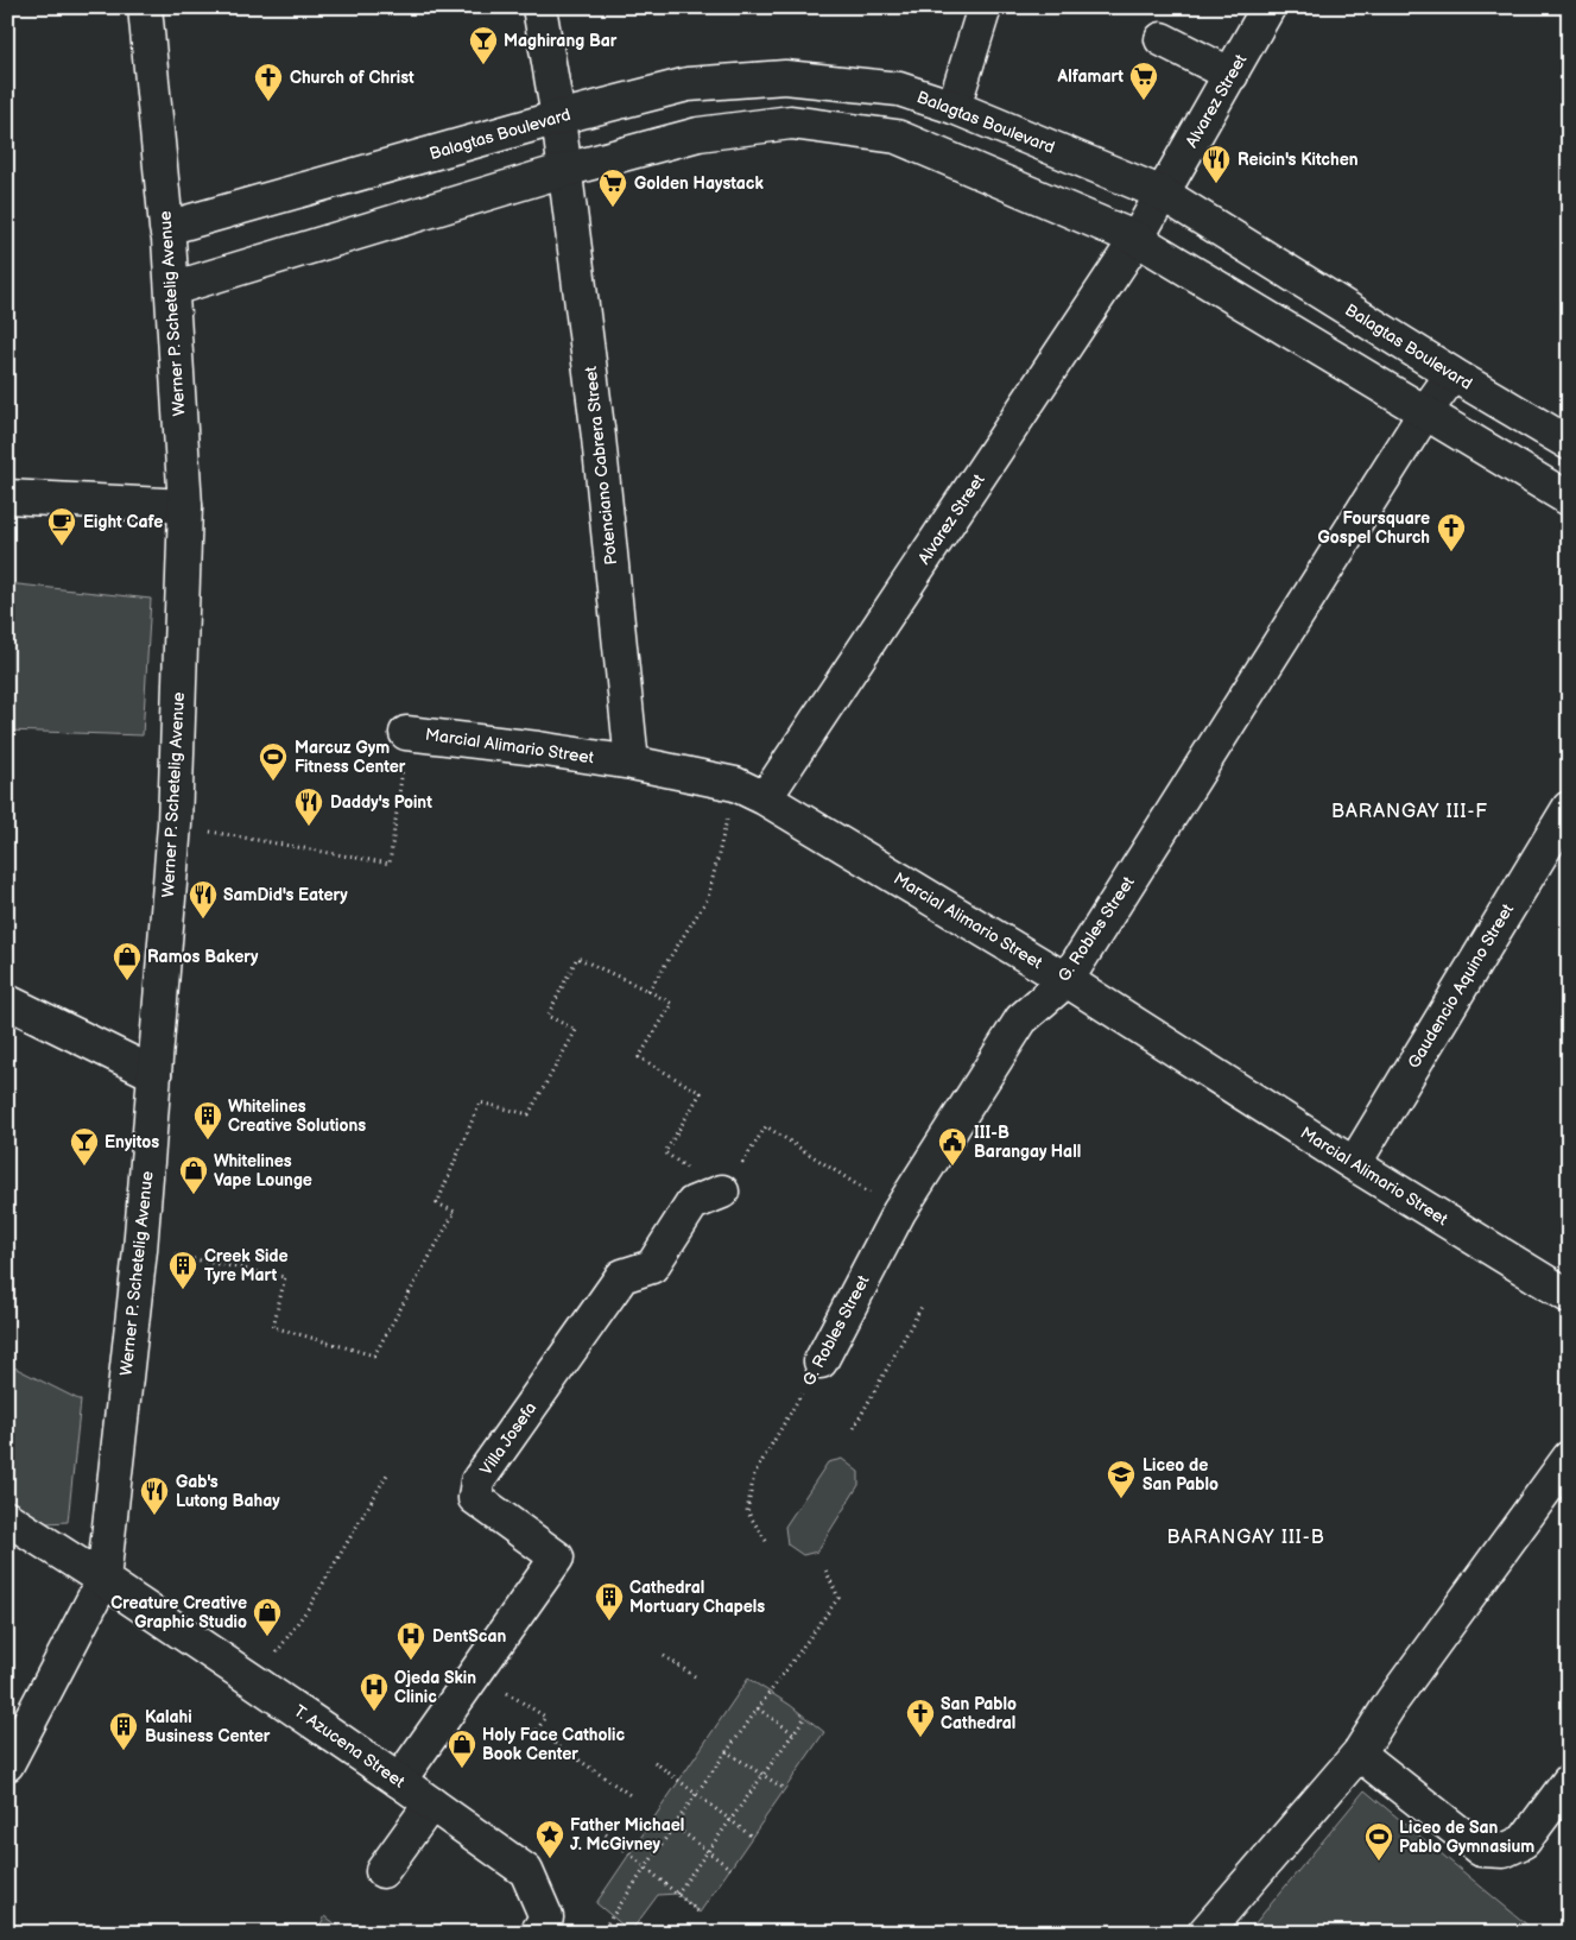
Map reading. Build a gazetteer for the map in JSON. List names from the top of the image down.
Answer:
{
  "streets": {
    "main road": [
      "Alvarez Street",
      "Balagtas Boulevard",
      "Werner P. Schetelig Avenue",
      "Potenciano Cabrera Street",
      "Marcial Alimario Street",
      "G. Robles Street",
      "Gaudencio Aquino Street",
      "Villa Josefa",
      "T. Azucena Street"
    ]
  },
  "crossings": [
    ["Alvarez Street", "Balagtas Boulevard"],
    ["Alvarez Street", "Marcial Alimario Street"],
    ["Balagtas Boulevard", "Werner P. Schetelig Avenue"],
    ["Balagtas Boulevard", "Potenciano Cabrera Street"],
    ["Balagtas Boulevard", "G. Robles Street"],
    ["Werner P. Schetelig Avenue", "T. Azucena Street"],
    ["Potenciano Cabrera Street", "Marcial Alimario Street"],
    ["Marcial Alimario Street", "G. Robles Street"],
    ["Marcial Alimario Street", "Gaudencio Aquino Street"],
    ["Villa Josefa", "T. Azucena Street"]
  ],
  "districts": ["BARANGAY III-F", "BARANGAY III-B"],
  "places": {
    "bar": ["Maghirang Bar", "Enyitos"],
    "supermarket": ["Alfamart", "Golden Haystack"],
    "church": ["Church of Christ", "Foursquare Gospel Church", "San Pablo Cathedral"],
    "restaurant": [
      "Reicin's Kitchen",
      "Daddy's Point",
      "SamDid's Eatery",
      "Gab's Lutong Bahay"
    ],
    "cafe": ["Eight Cafe"],
    "sports": ["Marcuz Gym Fitness Center", "Liceo de San Pablo Gymnasium"],
    "shop": [
      "Ramos Bakery",
      "Whitelines Vape Lounge",
      "Creature Creative Graphic Studio",
      "Holy Face Catholic Book Center"
    ],
    "building": [
      "Whitelines Creative Solutions",
      "Creek Side Tyre Mart",
      "Cathedral Mortuary Chapels",
      "Kalahi Business Center"
    ],
    "public building": ["III-B Barangay Hall"],
    "school or university": ["Liceo de San Pablo"],
    "hospital": ["DentScan", "Ojeda Skin Clinic"],
    "place": ["Father Michael J. McGivney"]
  }
}
